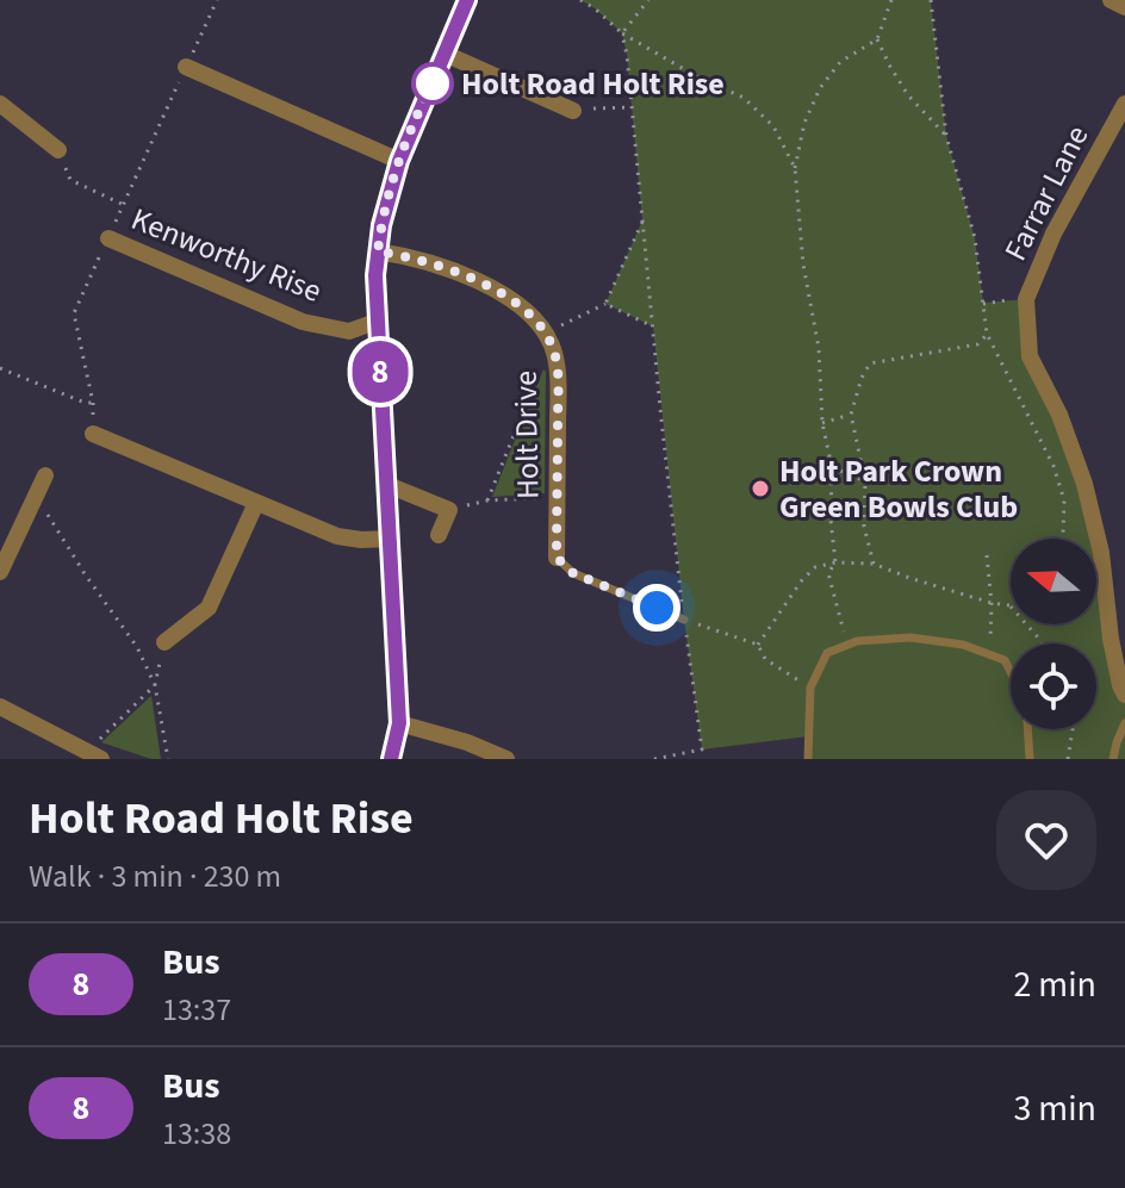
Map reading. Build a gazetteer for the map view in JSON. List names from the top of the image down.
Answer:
{
  "streets": {
    "street": ["Farrar Lane", "Kenworthy Rise", "Holt Drive"]
  },
  "places": ["Holt Road Holt Rise", "Holt Park Crown Green Bowls Club"],
  "lines": ["bus line 8"],
  "north": "left",
  "page": {
    "on_map": "8",
    "heading": ["Holt Road Holt Rise", "Walk · 3 min · 230 m"],
    "list": [
      {
        "mark": "8",
        "name": "Bus",
        "note": "13:37",
        "value": "2 min"
      },
      {
        "mark": "8",
        "name": "Bus",
        "note": "13:38",
        "value": "3 min"
      }
    ]
  }
}
